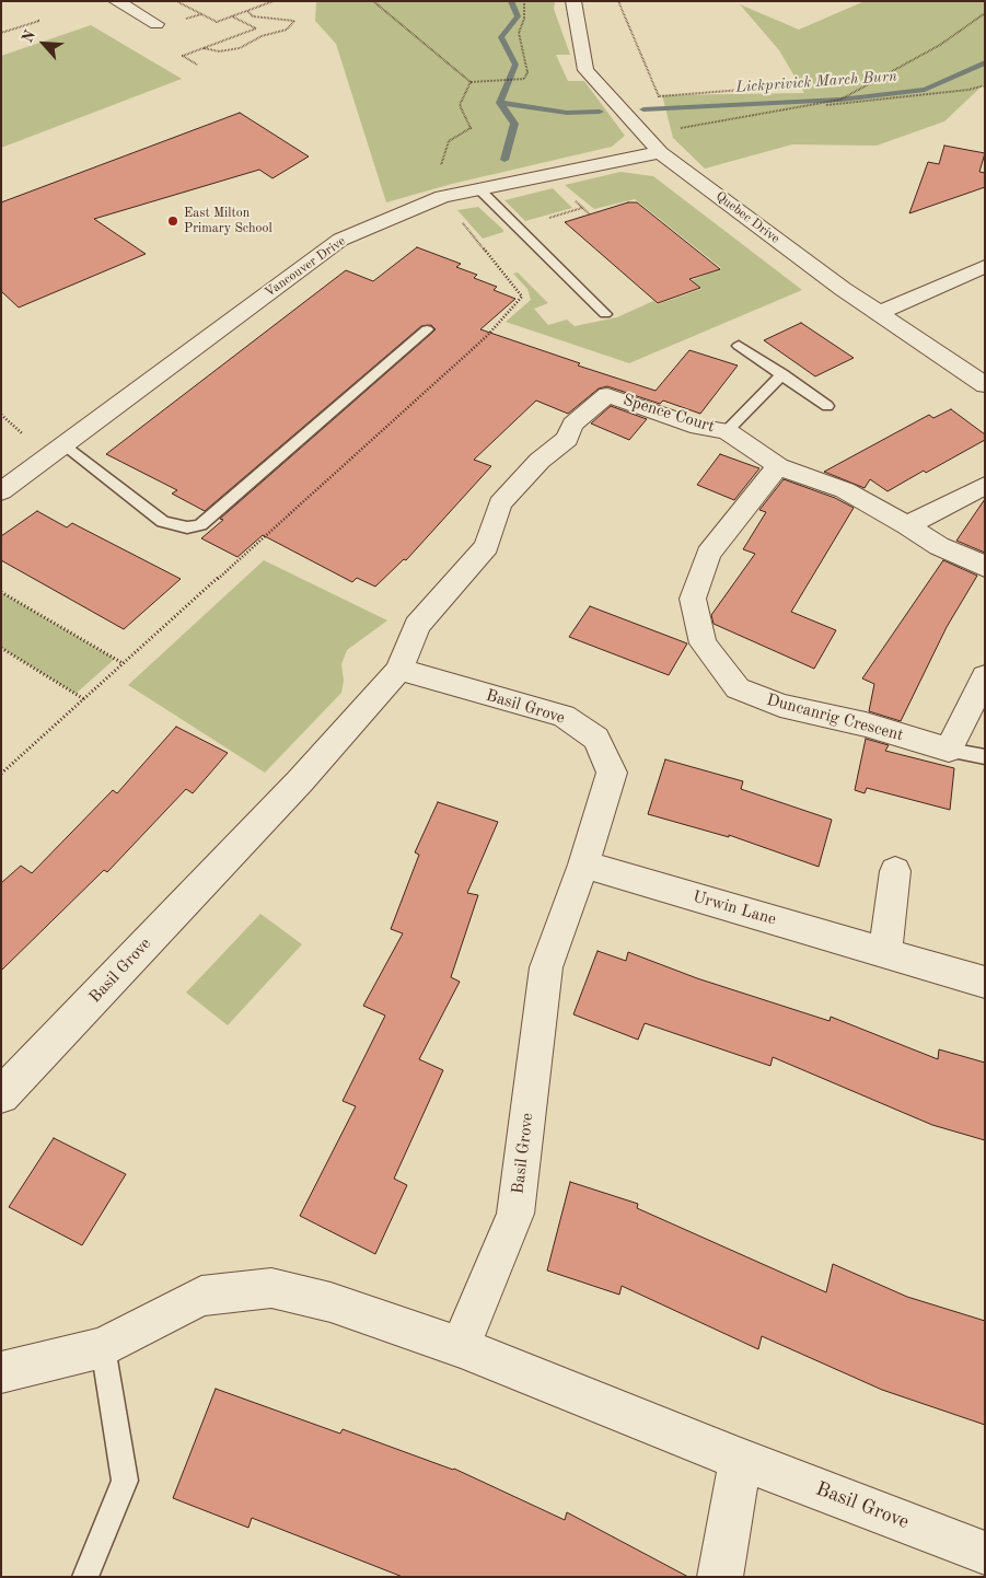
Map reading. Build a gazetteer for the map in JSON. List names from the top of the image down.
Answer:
{
  "streets": {
    "street": [
      "Quebec Drive",
      "Vancouver Drive",
      "Spence Court",
      "Basil Grove",
      "Duncanrig Crescent",
      "Urwin Lane"
    ]
  },
  "crossings": [
    ["Quebec Drive", "Vancouver Drive"],
    ["Spence Court", "Basil Grove"],
    ["Spence Court", "Duncanrig Crescent"],
    ["Basil Grove", "Urwin Lane"]
  ],
  "water": ["Lickprivick March Burn"],
  "places": ["East Milton Primary School"],
  "north": "top left"
}
